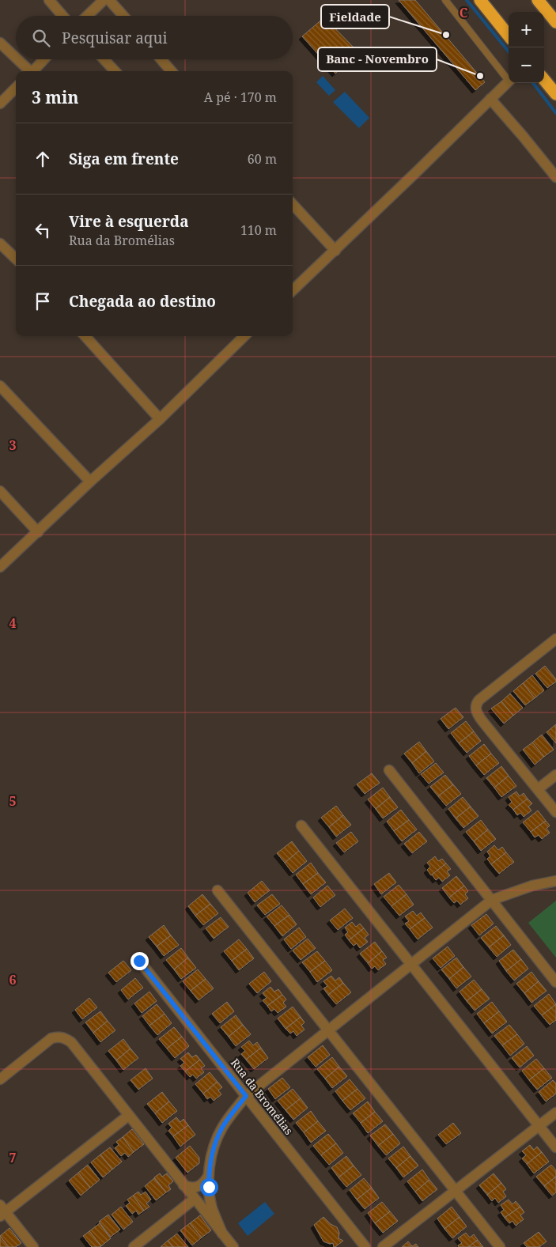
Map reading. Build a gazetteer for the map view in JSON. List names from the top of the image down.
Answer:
{
  "streets": {
    "street": ["Rua da Bromélias"]
  },
  "places": ["Fieldade", "Banc - Novembro"],
  "page": {
    "map_buttons": ["+", "−"],
    "search": "Pesquisar aqui",
    "heading": ["3 min", "A pé · 170 m"],
    "list": [
      ["Siga em frente", "60 m"],
      ["Vire à esquerda", "Rua da Bromélias", "110 m"],
      "Chegada ao destino"
    ]
  },
  "grid": {
    "columns": ["C"],
    "rows": [
      "3",
      "4",
      "5",
      "6",
      "7"
    ]
  }
}
